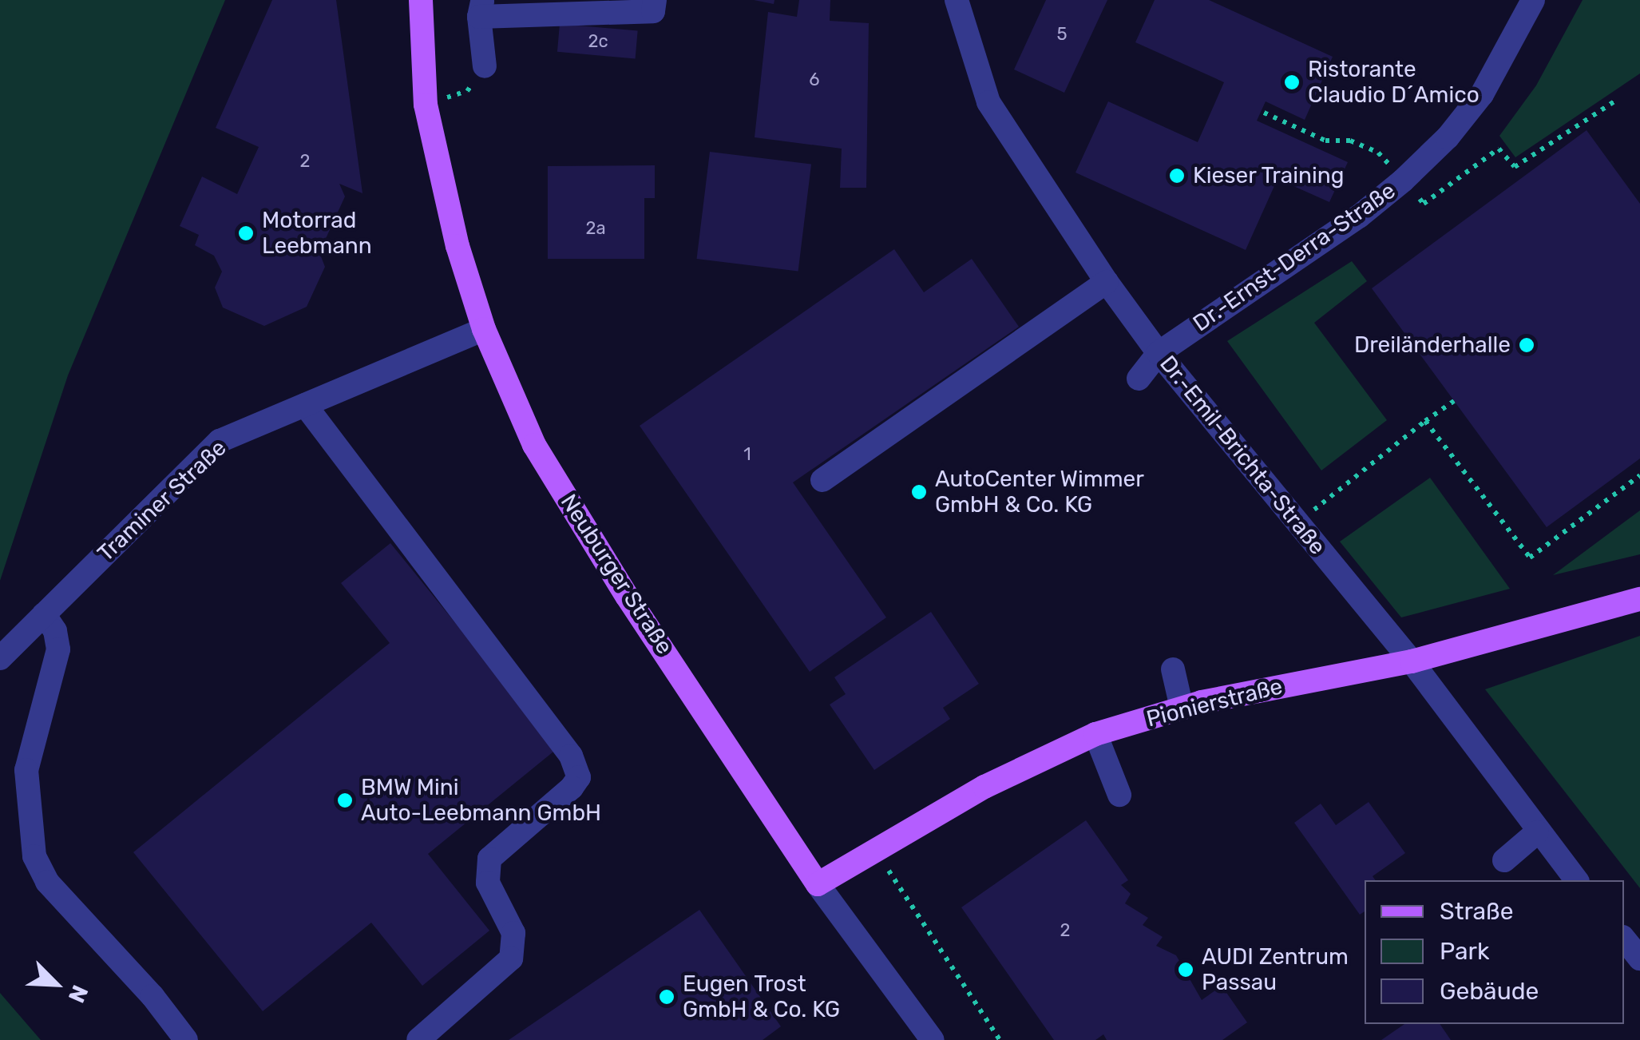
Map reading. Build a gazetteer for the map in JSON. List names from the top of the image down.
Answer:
{
  "streets": {
    "main road": ["Neuburger Straße", "Pionierstraße"],
    "street": ["Dr.-Ernst-Derra-Straße", "Dr.-Emil-Brichta-Straße", "Traminer Straße"]
  },
  "crossings": [
    ["Dr.-Ernst-Derra-Straße", "Dr.-Emil-Brichta-Straße"],
    ["Dr.-Emil-Brichta-Straße", "Pionierstraße"],
    ["Traminer Straße", "Neuburger Straße"],
    ["Neuburger Straße", "Pionierstraße"]
  ],
  "places": [
    "Ristorante Claudio D´Amico",
    "Kieser Training",
    "Motorrad Leebmann",
    "Dreiländerhalle",
    "AutoCenter Wimmer GmbH & Co. KG",
    "BMW Mini Auto-Leebmann GmbH",
    "AUDI Zentrum Passau",
    "Eugen Trost GmbH & Co. KG"
  ],
  "house_numbers": [
    "5",
    "2c",
    "6",
    "2",
    "2a",
    "1",
    "2"
  ],
  "legend": ["Straße", "Park", "Gebäude"],
  "north": "bottom right"
}
